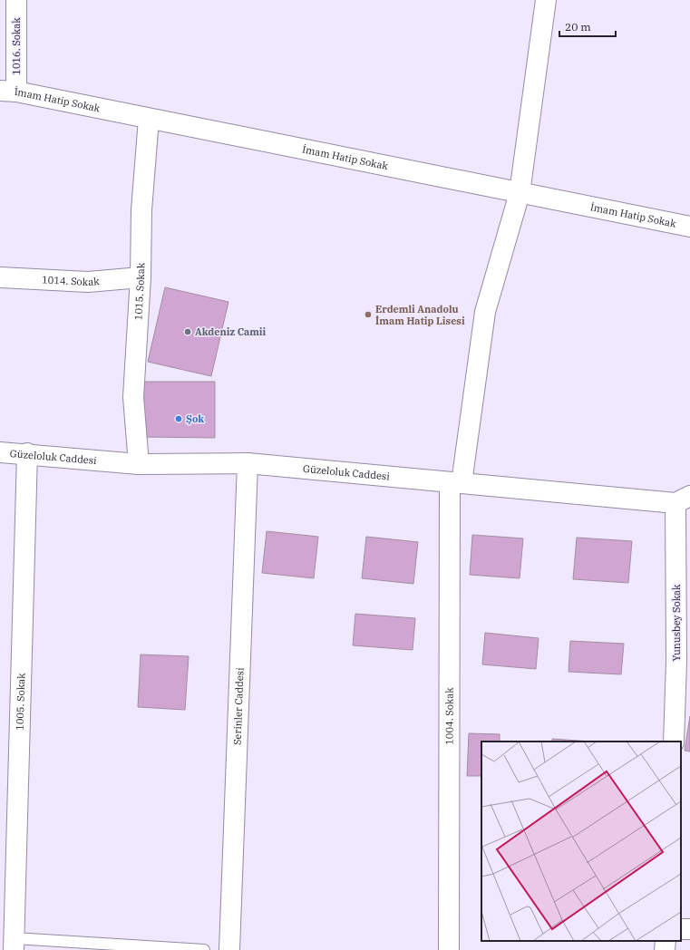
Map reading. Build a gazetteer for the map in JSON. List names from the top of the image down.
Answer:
{
  "streets": {
    "street": [
      "1016. Sokak",
      "İmam Hatip Sokak",
      "1014. Sokak",
      "1015. Sokak",
      "Güzeloluk Caddesi",
      "Yunusbey Sokak",
      "1005. Sokak",
      "Serinler Caddesi",
      "1004. Sokak"
    ]
  },
  "crossings": [
    ["1016. Sokak", "İmam Hatip Sokak"],
    ["İmam Hatip Sokak", "1015. Sokak"],
    ["İmam Hatip Sokak", "1004. Sokak"],
    ["1014. Sokak", "1015. Sokak"],
    ["1015. Sokak", "Güzeloluk Caddesi"],
    ["Güzeloluk Caddesi", "Yunusbey Sokak"],
    ["Güzeloluk Caddesi", "1005. Sokak"],
    ["Güzeloluk Caddesi", "Serinler Caddesi"],
    ["Güzeloluk Caddesi", "1004. Sokak"]
  ],
  "places": ["Erdemli Anadolu İmam Hatip Lisesi", "Akdeniz Camii", "Şok"],
  "scale_bar": "20 m"
}
